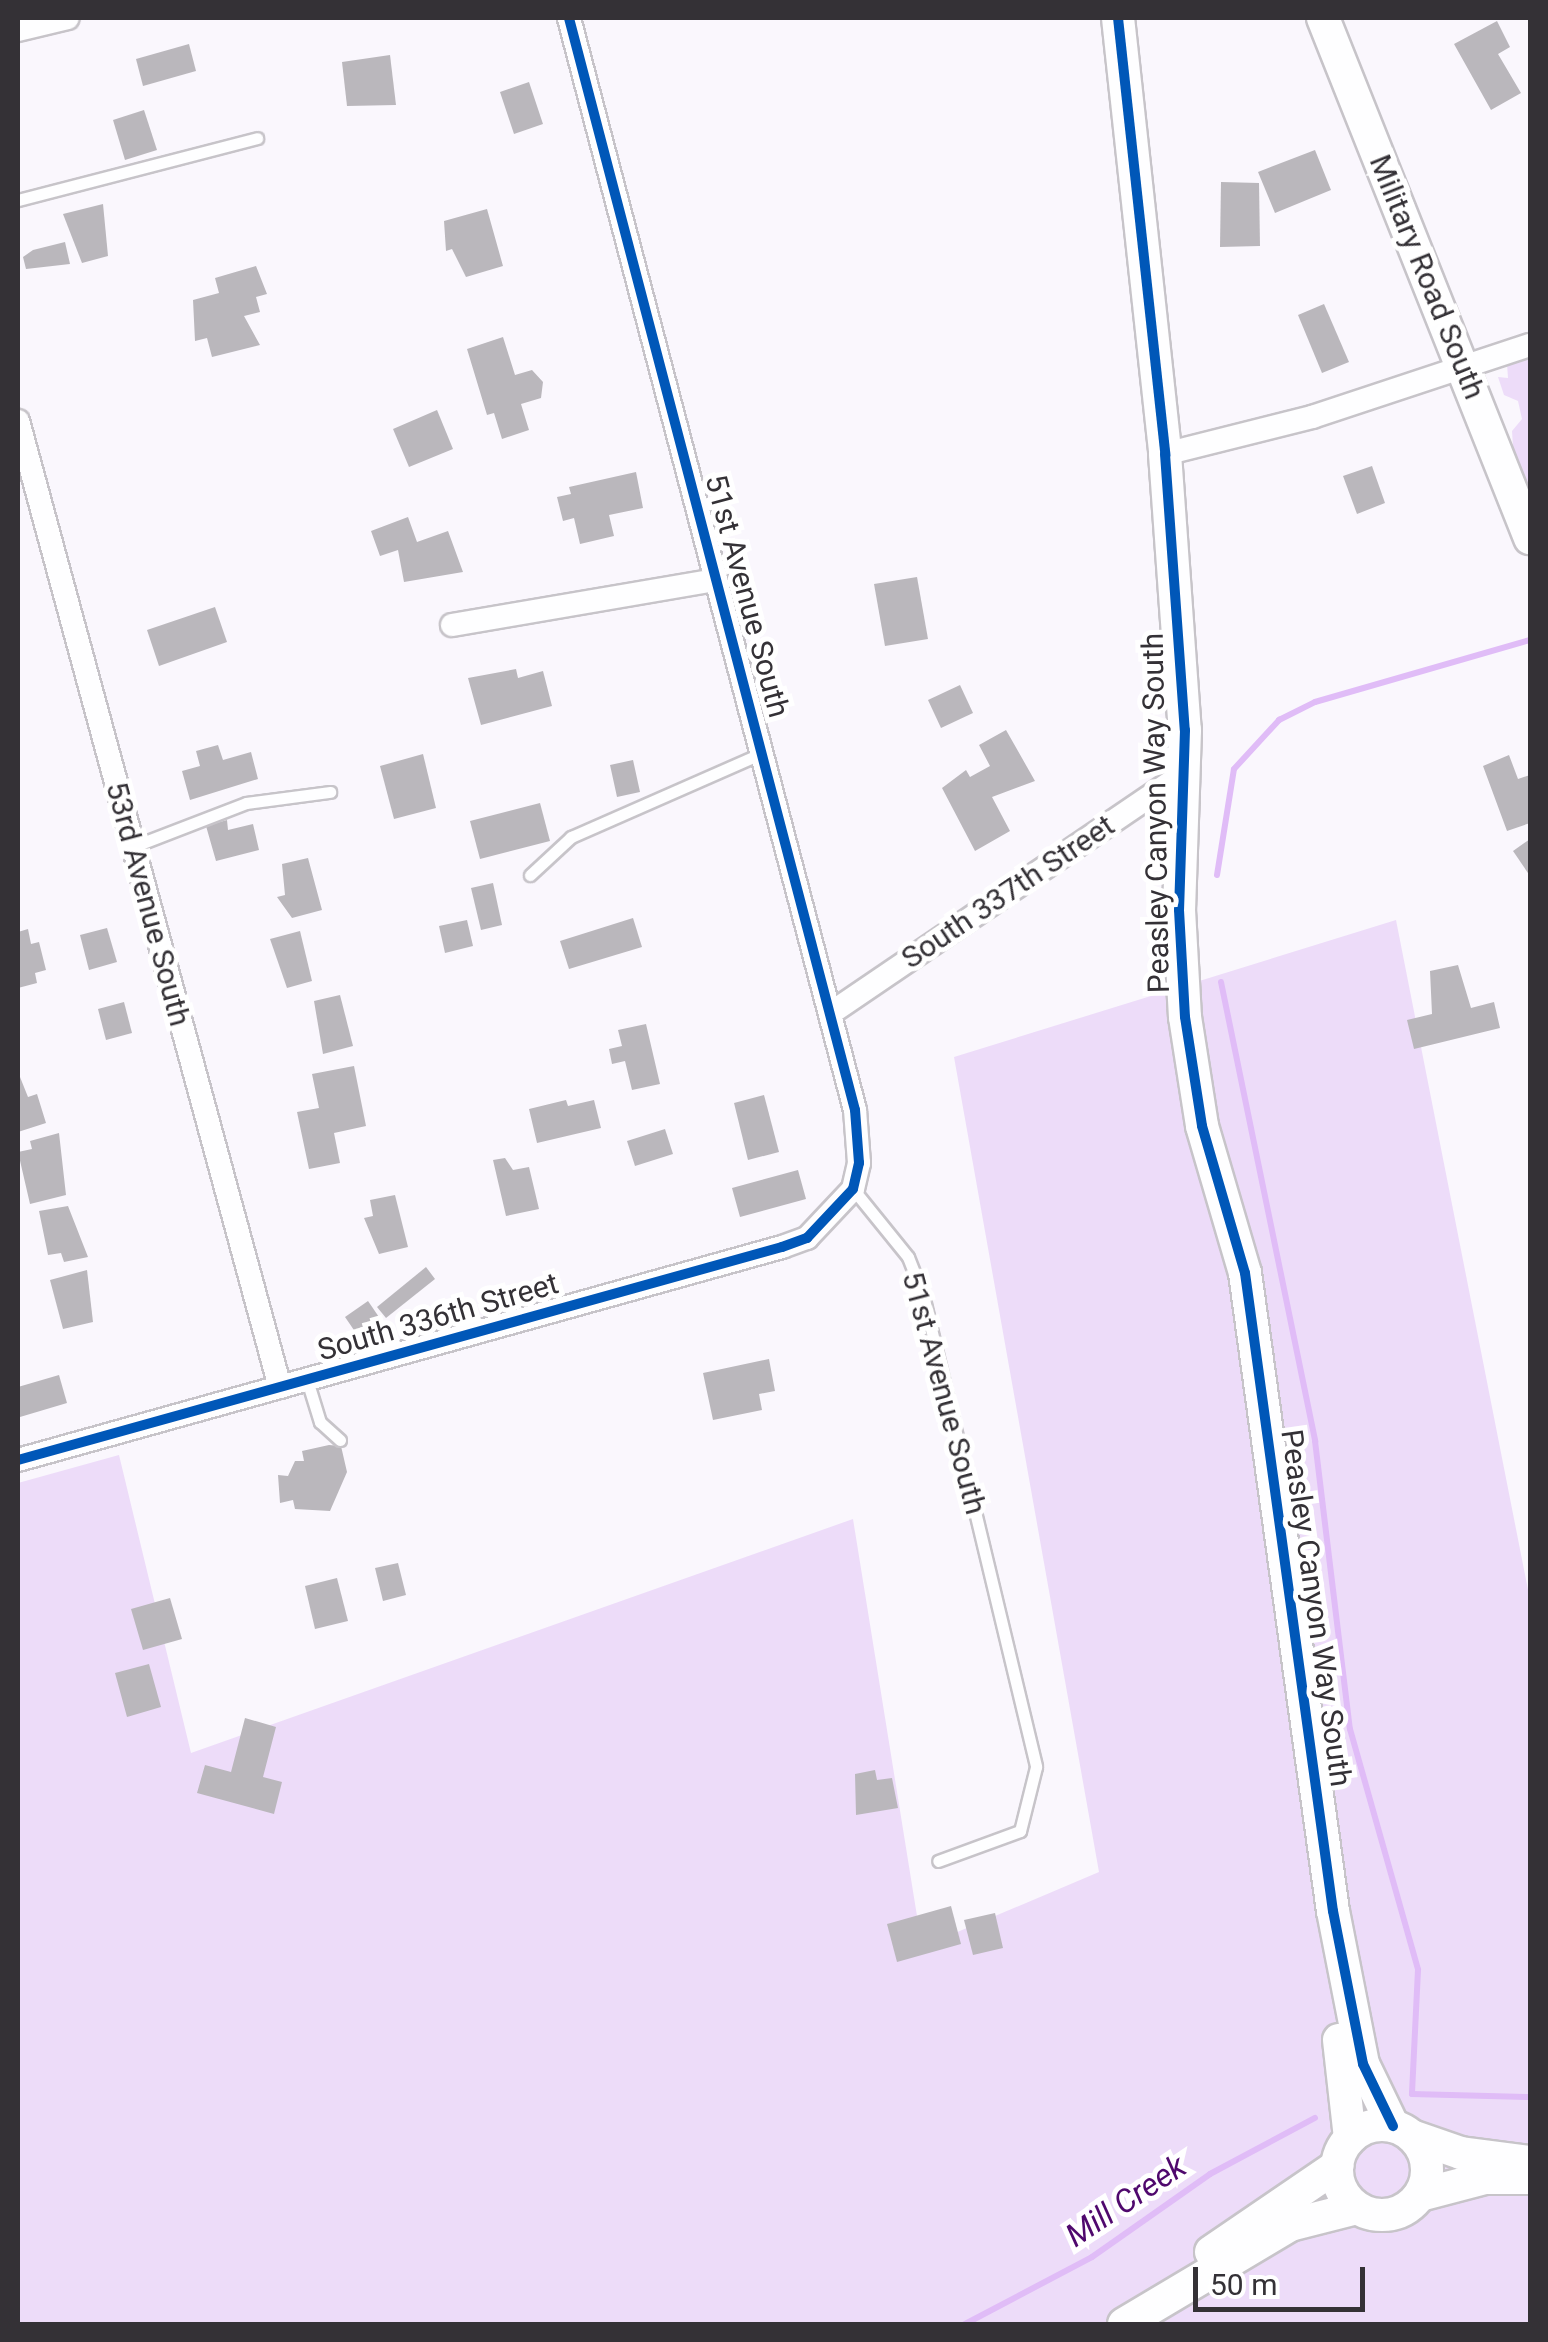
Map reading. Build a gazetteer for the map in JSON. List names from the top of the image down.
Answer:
{
  "streets": {
    "street": [
      "Military Road South",
      "51st Avenue South",
      "Peasley Canyon Way South",
      "South 337th Street",
      "53rd Avenue South",
      "South 336th Street"
    ]
  },
  "crossings": [
    ["51st Avenue South", "South 337th Street"],
    ["51st Avenue South", "South 336th Street"],
    ["Peasley Canyon Way South", "South 337th Street"],
    ["53rd Avenue South", "South 336th Street"]
  ],
  "water": ["Mill Creek"],
  "scale_bar": "50 m"
}
